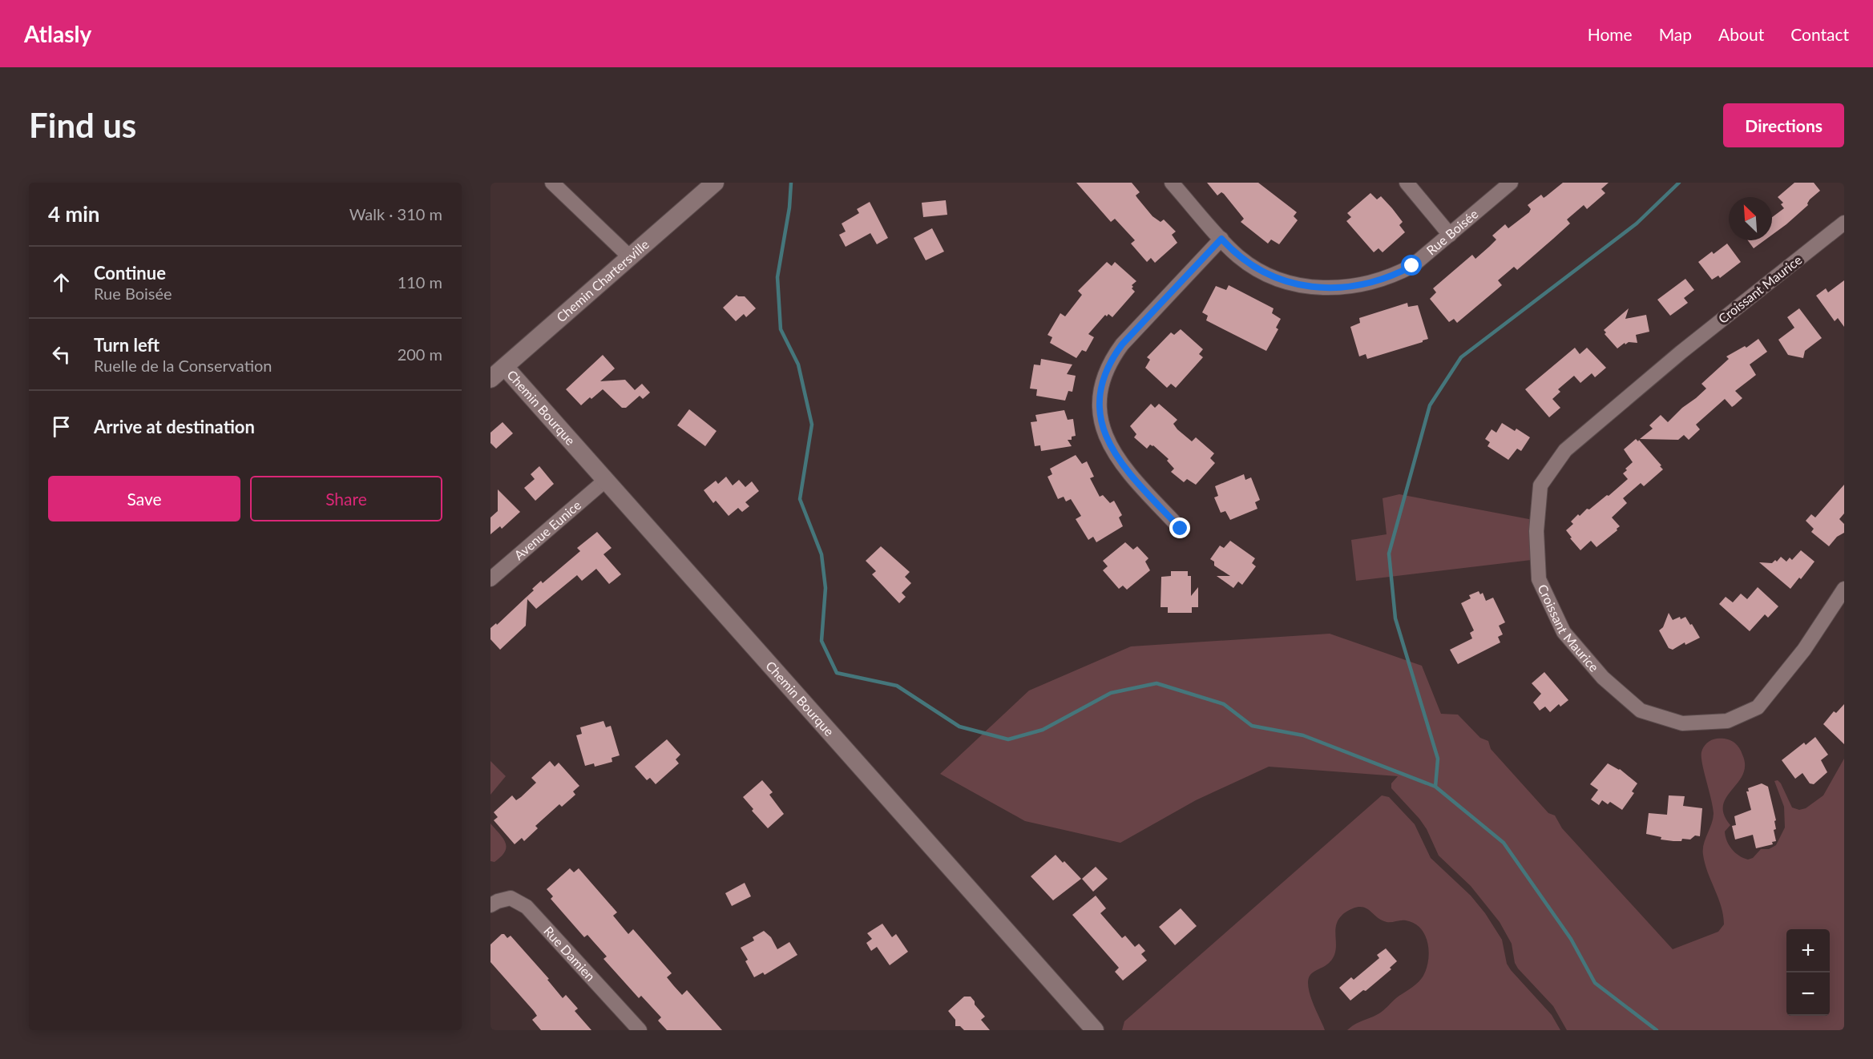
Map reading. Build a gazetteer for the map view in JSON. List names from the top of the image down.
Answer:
{
  "streets": {
    "street": [
      "Rue Boisée",
      "Chemin Chartersville",
      "Croissant Maurice",
      "Chemin Bourque",
      "Avenue Eunice",
      "Rue Damien"
    ]
  },
  "crossings": [
    ["Chemin Chartersville", "Chemin Bourque"],
    ["Chemin Bourque", "Avenue Eunice"]
  ],
  "north": "top left",
  "page": {
    "header": "Atlasly",
    "nav": [
      "Home",
      "Map",
      "About",
      "Contact"
    ],
    "buttons": [
      "Directions",
      ["Save", "Share"]
    ],
    "title": "Find us",
    "heading": ["4 min", "Walk · 310 m"],
    "list": [
      ["Continue", "Rue Boisée", "110 m"],
      ["Turn left", "Ruelle de la Conservation", "200 m"],
      "Arrive at destination"
    ],
    "map_buttons": ["+", "−"]
  }
}
